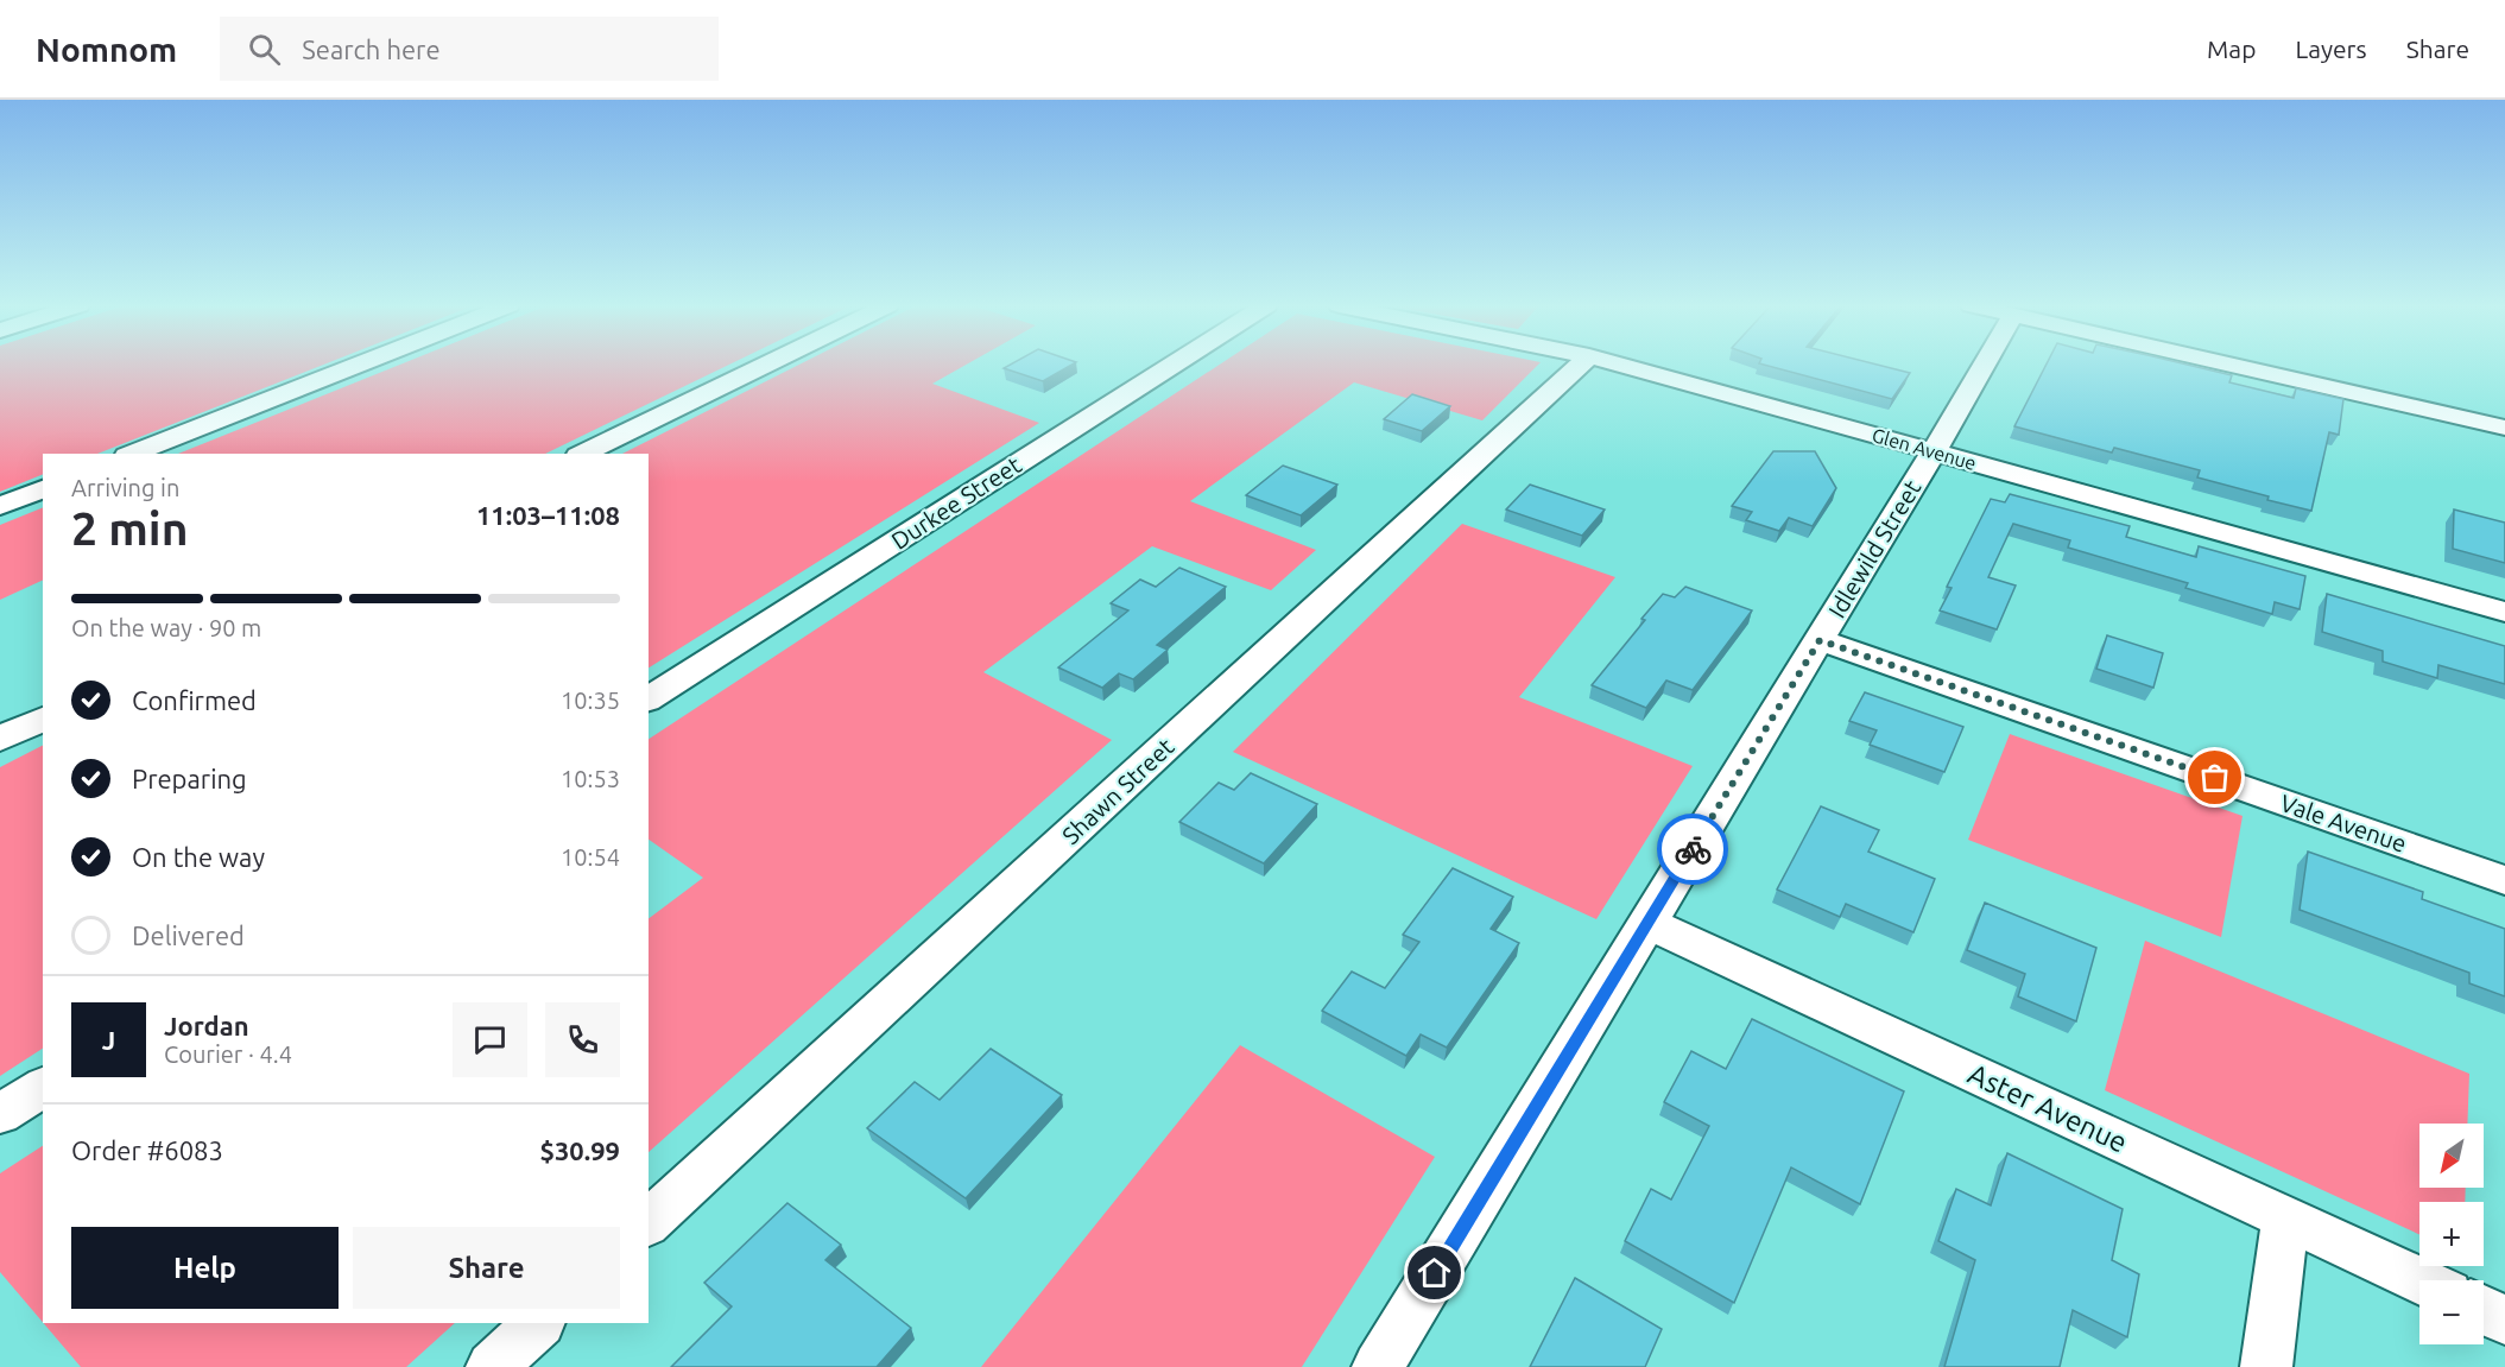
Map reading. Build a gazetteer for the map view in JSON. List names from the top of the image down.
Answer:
{
  "streets": {
    "street": [
      "Glen Avenue",
      "Durkee Street",
      "Idlewild Street",
      "Shawn Street",
      "Vale Avenue",
      "Aster Avenue"
    ]
  },
  "crossings": [
    ["Glen Avenue", "Idlewild Street"],
    ["Idlewild Street", "Vale Avenue"],
    ["Idlewild Street", "Aster Avenue"]
  ],
  "north": "bottom left",
  "page": {
    "header": "Nomnom",
    "search": "Search here",
    "nav": ["Map", "Layers", "Share"],
    "heading": ["2 min", "Arriving in", "11:03–11:08"],
    "panel": [
      "Jordan",
      "Courier · 4.4",
      "Order #6083",
      "$30.99"
    ],
    "bar": "On the way · 90 m",
    "list": [
      ["Confirmed", "10:35"],
      ["Preparing", "10:53"],
      ["On the way", "10:54"],
      "Delivered"
    ],
    "round": "J",
    "map_buttons": ["+", "−"],
    "buttons": ["Help", "Share"]
  }
}
